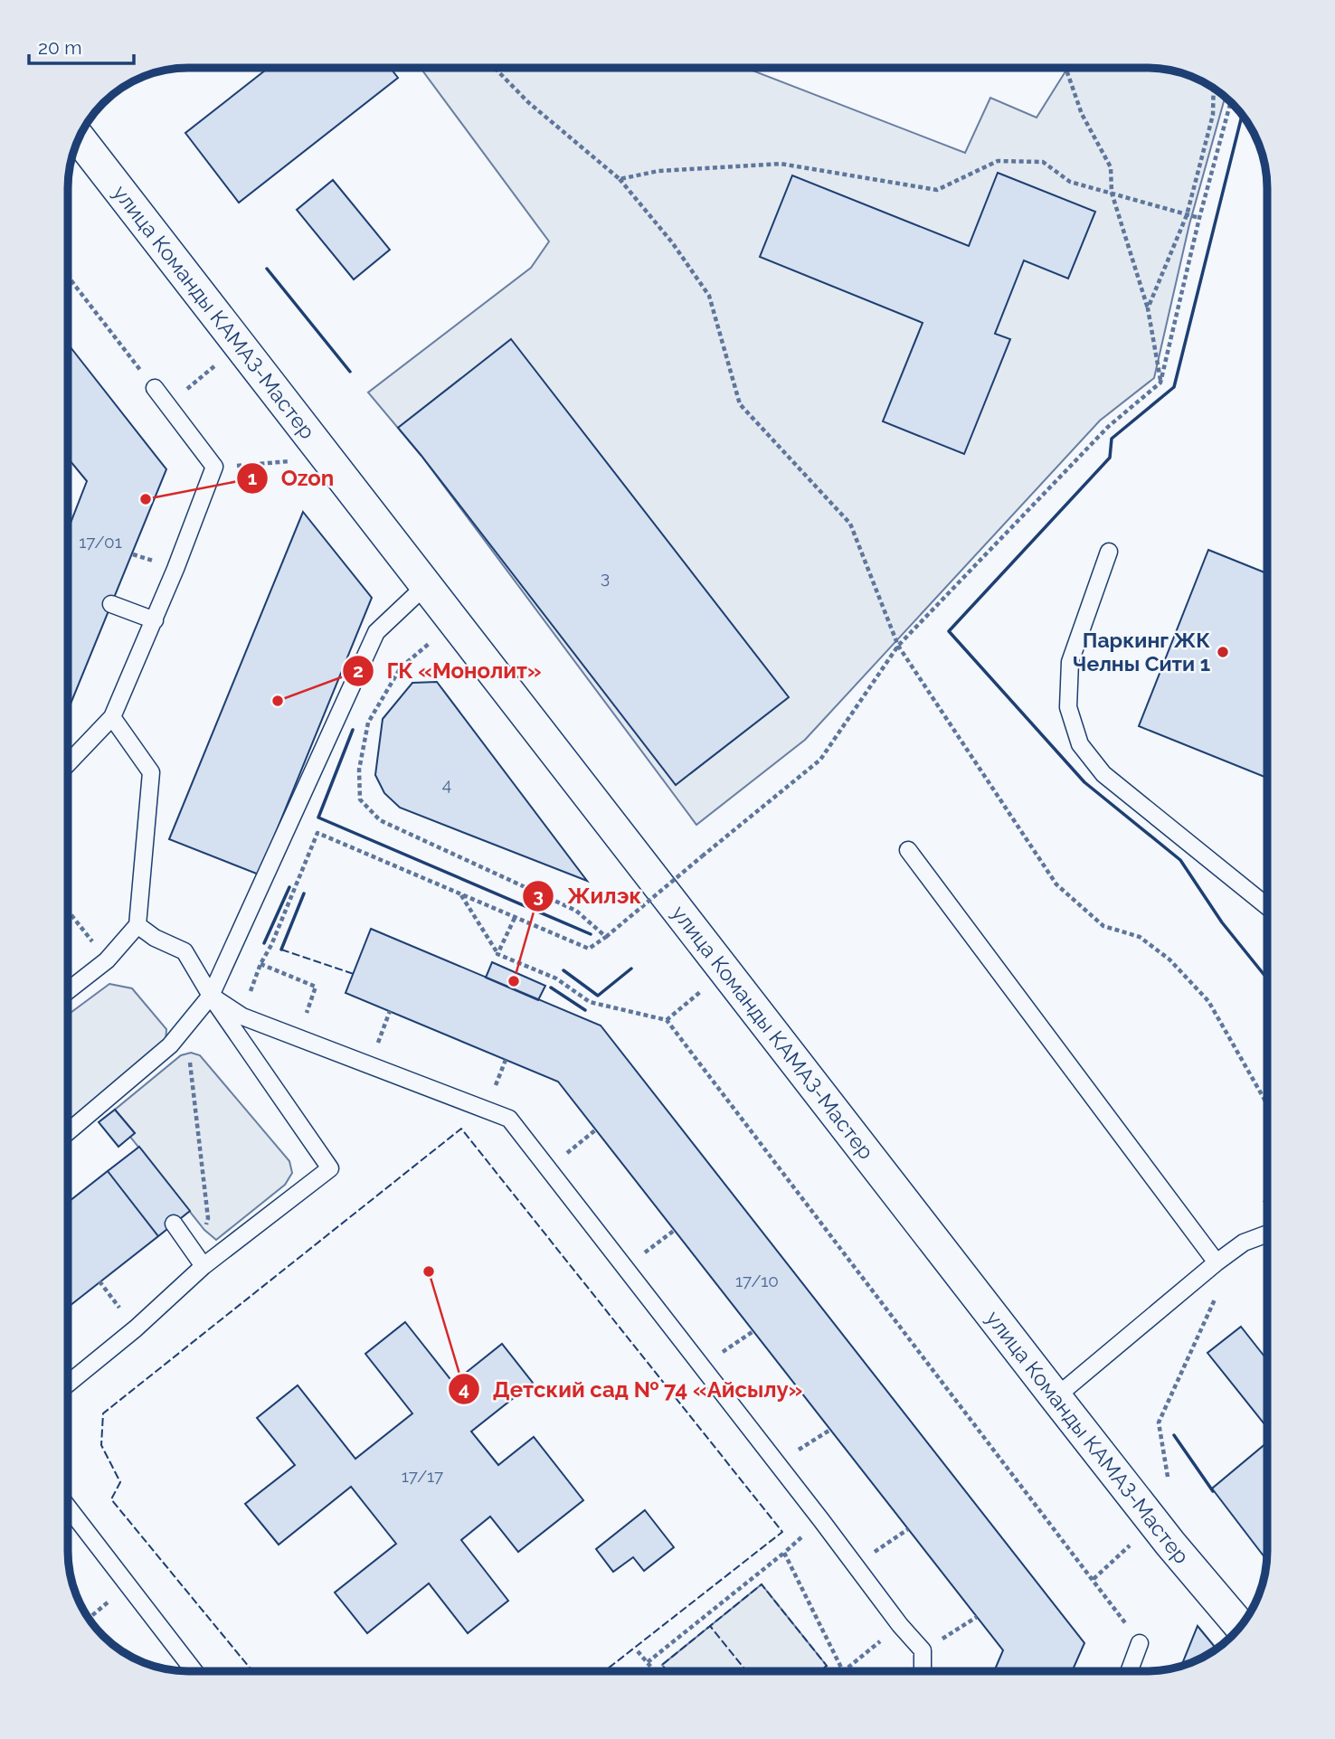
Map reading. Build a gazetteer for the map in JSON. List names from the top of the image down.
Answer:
{
  "streets": {
    "street": ["улица Команды КАМАЗ-Мастер"]
  },
  "places": [
    "Ozon",
    "Паркинг ЖК Челны Сити 1",
    "ГК «Монолит»",
    "Жилэк",
    "Детский сад № 74 «Айсылу»"
  ],
  "house_numbers": [
    "17/01",
    "3",
    "4",
    "17/10",
    "17/17"
  ],
  "scale_bar": "20 m"
}
